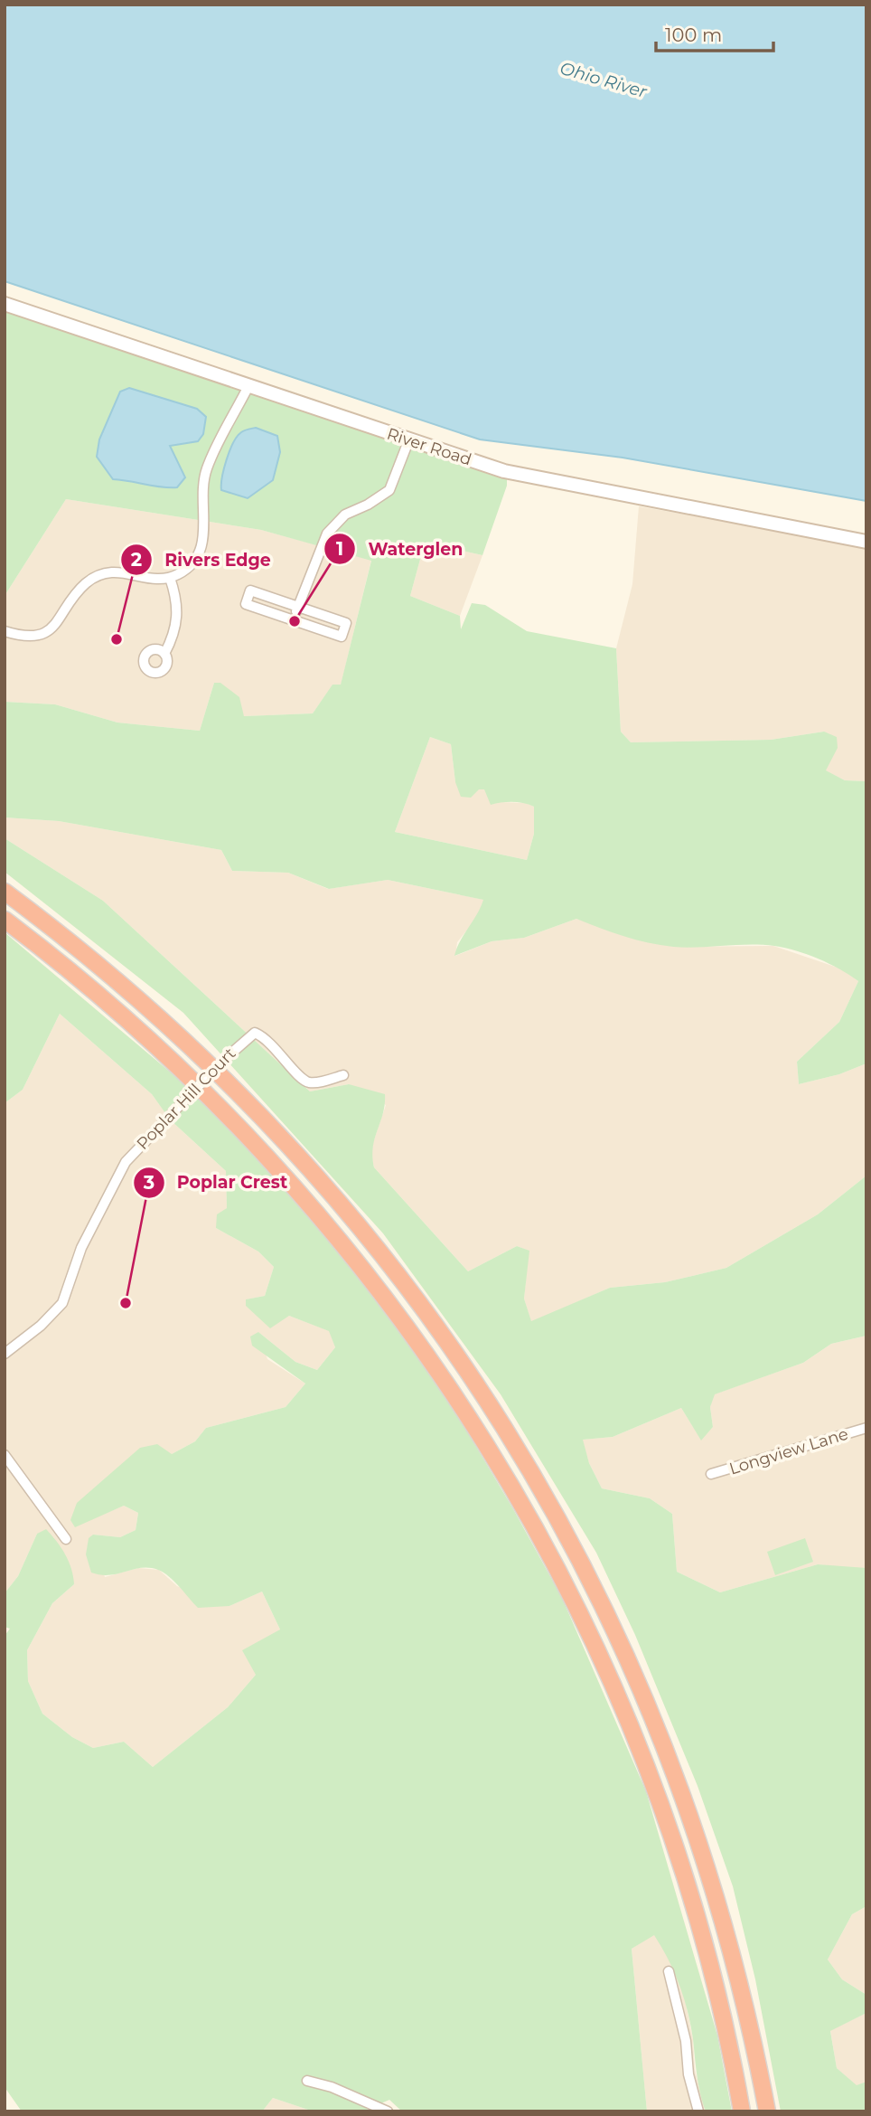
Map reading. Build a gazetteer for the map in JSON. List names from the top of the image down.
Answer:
{
  "streets": {
    "street": ["River Road", "Poplar Hill Court", "Longview Lane"]
  },
  "water": ["Ohio River"],
  "places": ["Waterglen", "Rivers Edge", "Poplar Crest"],
  "scale_bar": "100 m"
}
